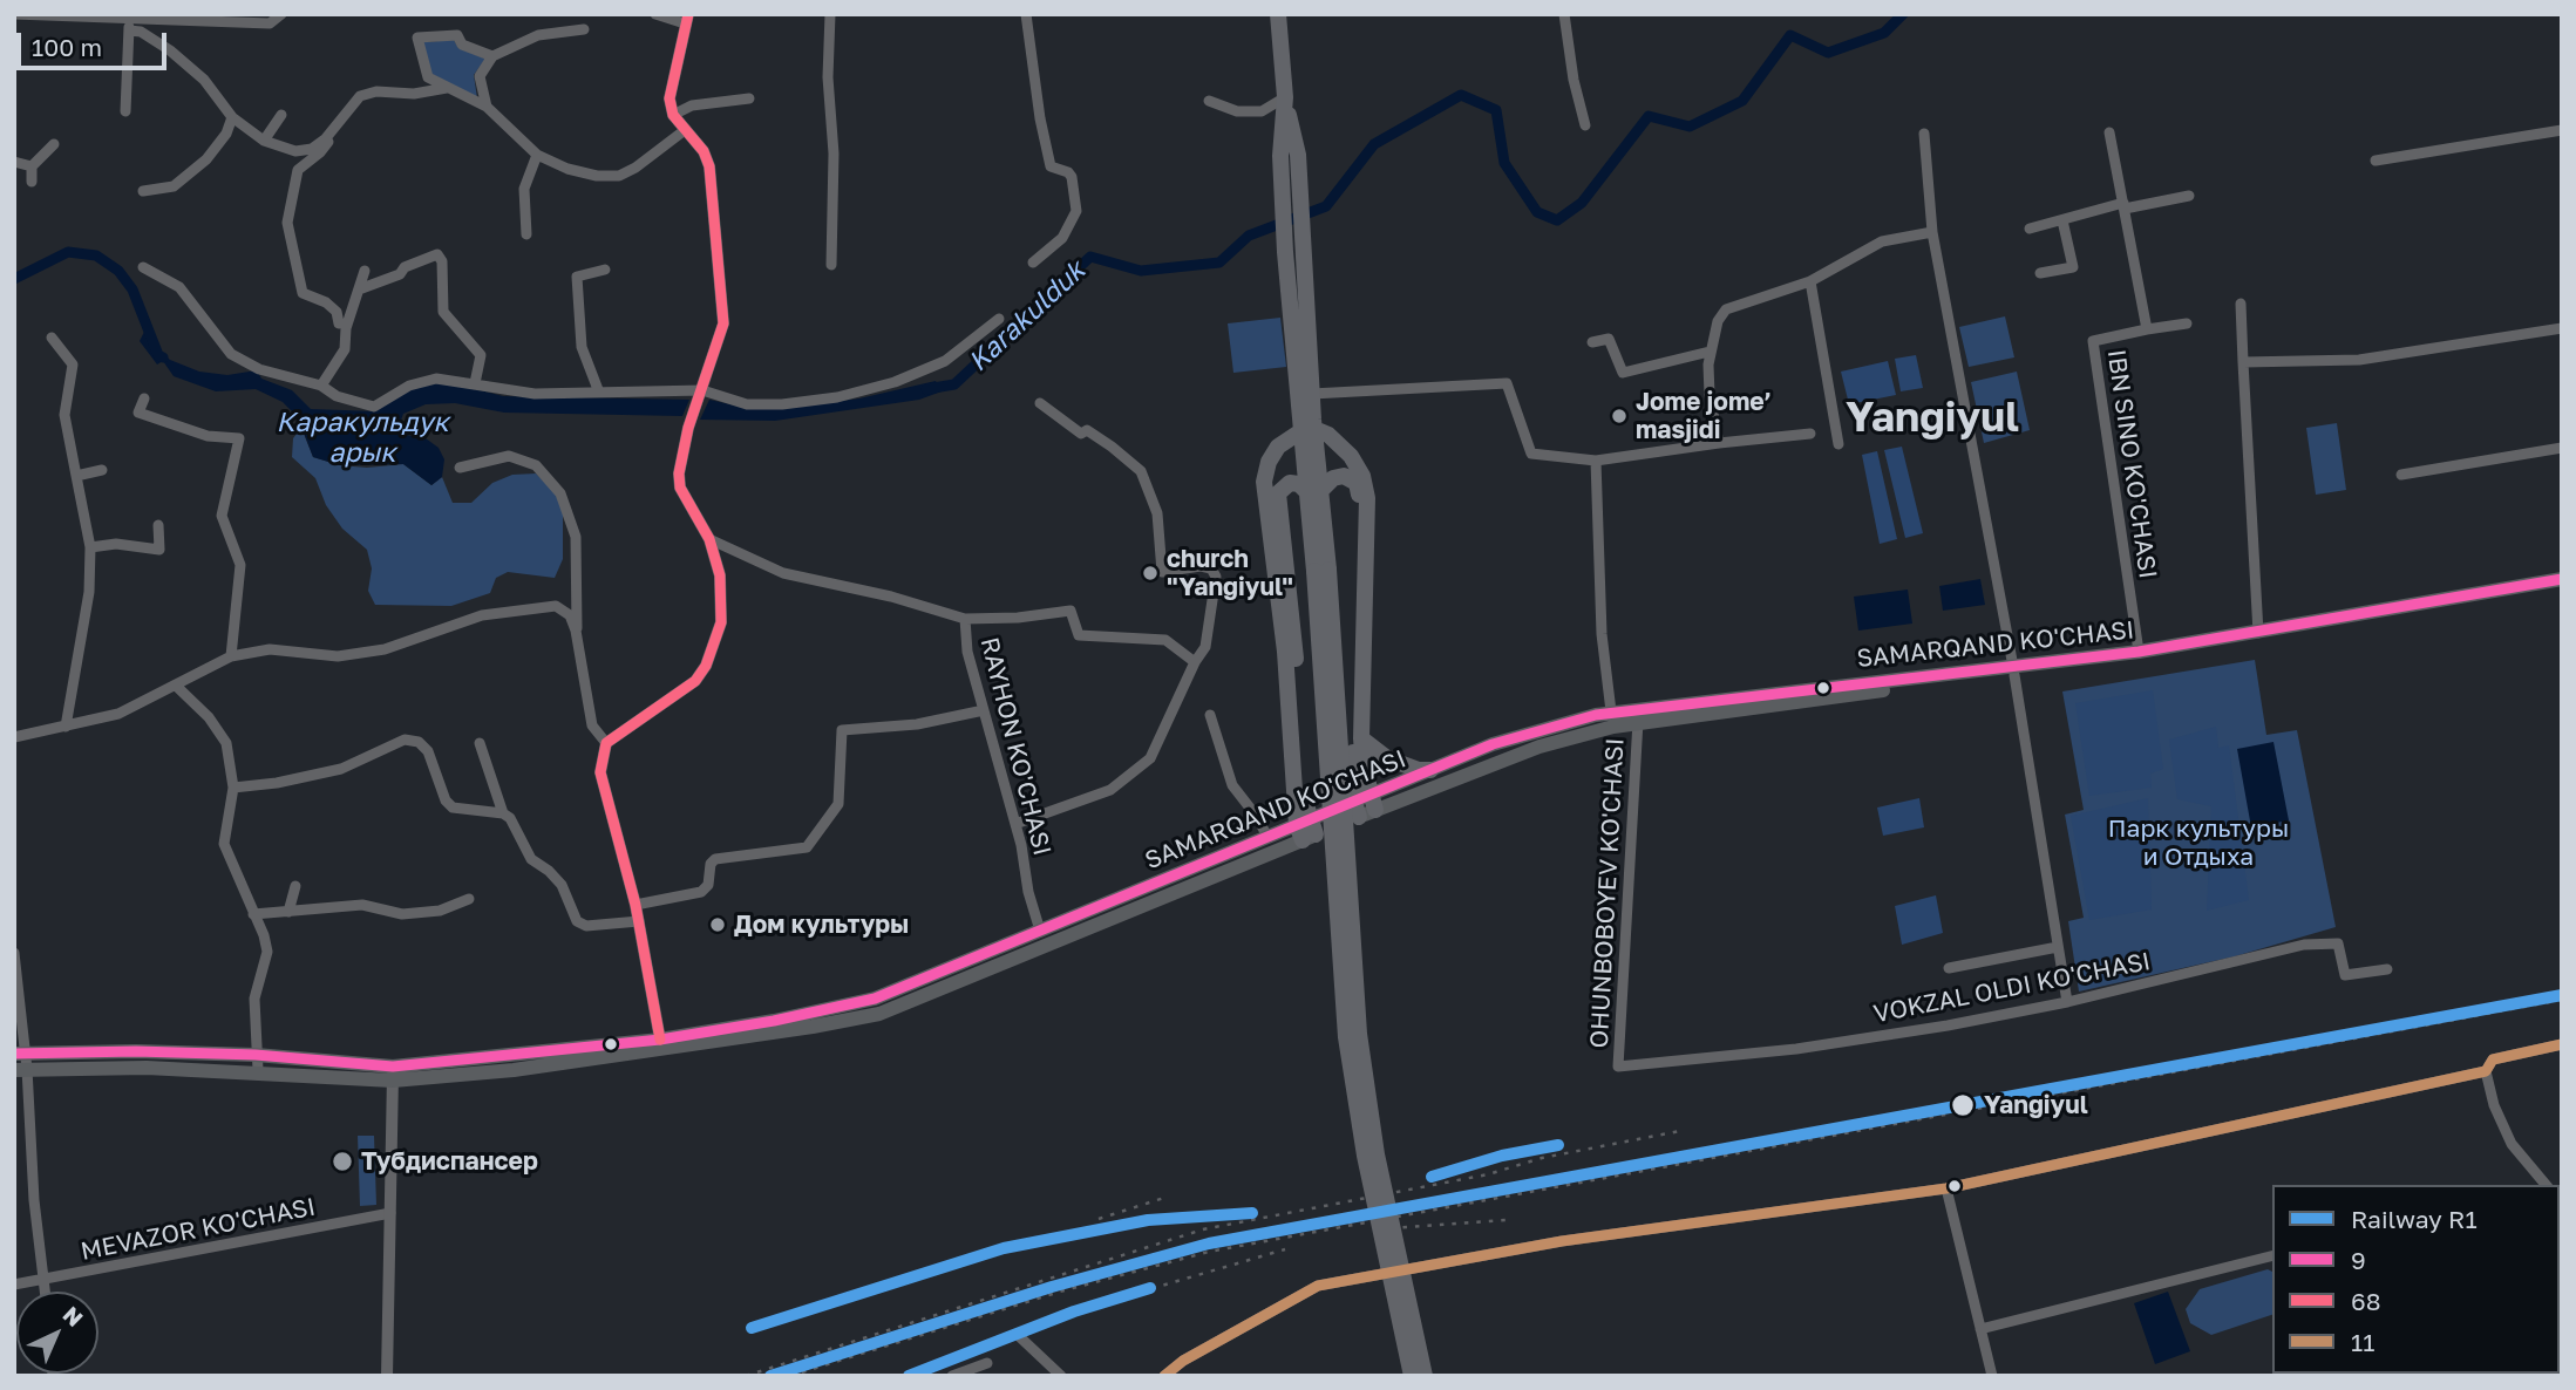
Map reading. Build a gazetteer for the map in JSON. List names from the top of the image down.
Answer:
{
  "streets": {
    "main road": ["SAMARQAND KO'CHASI"],
    "street": [
      "IBN SINO KO'CHASI",
      "RAYHON KO'CHASI",
      "OHUNBOBOYEV KO'CHASI",
      "VOKZAL OLDI KO'CHASI",
      "MEVAZOR KO'CHASI"
    ]
  },
  "crossings": [
    ["IBN SINO KO'CHASI", "SAMARQAND KO'CHASI"],
    ["SAMARQAND KO'CHASI", "RAYHON KO'CHASI"],
    ["SAMARQAND KO'CHASI", "OHUNBOBOYEV KO'CHASI"],
    ["OHUNBOBOYEV KO'CHASI", "VOKZAL OLDI KO'CHASI"]
  ],
  "districts": ["Yangiyul"],
  "water": ["Karakulduk", "Каракульдук арык"],
  "parks": ["Парк культуры и Отдыха"],
  "places": [
    "Jome jome’ masjidi",
    "church \"Yangiyul\"",
    "Дом культуры",
    "Yangiyul",
    "Тубдиспансер"
  ],
  "lines": [
    "transit line 68",
    "transit line 9",
    "rail line R1",
    "transit line 11"
  ],
  "legend": [
    "Railway R1",
    "9",
    "68",
    "11"
  ],
  "scale_bar": "100 m",
  "north": "top right"
}
